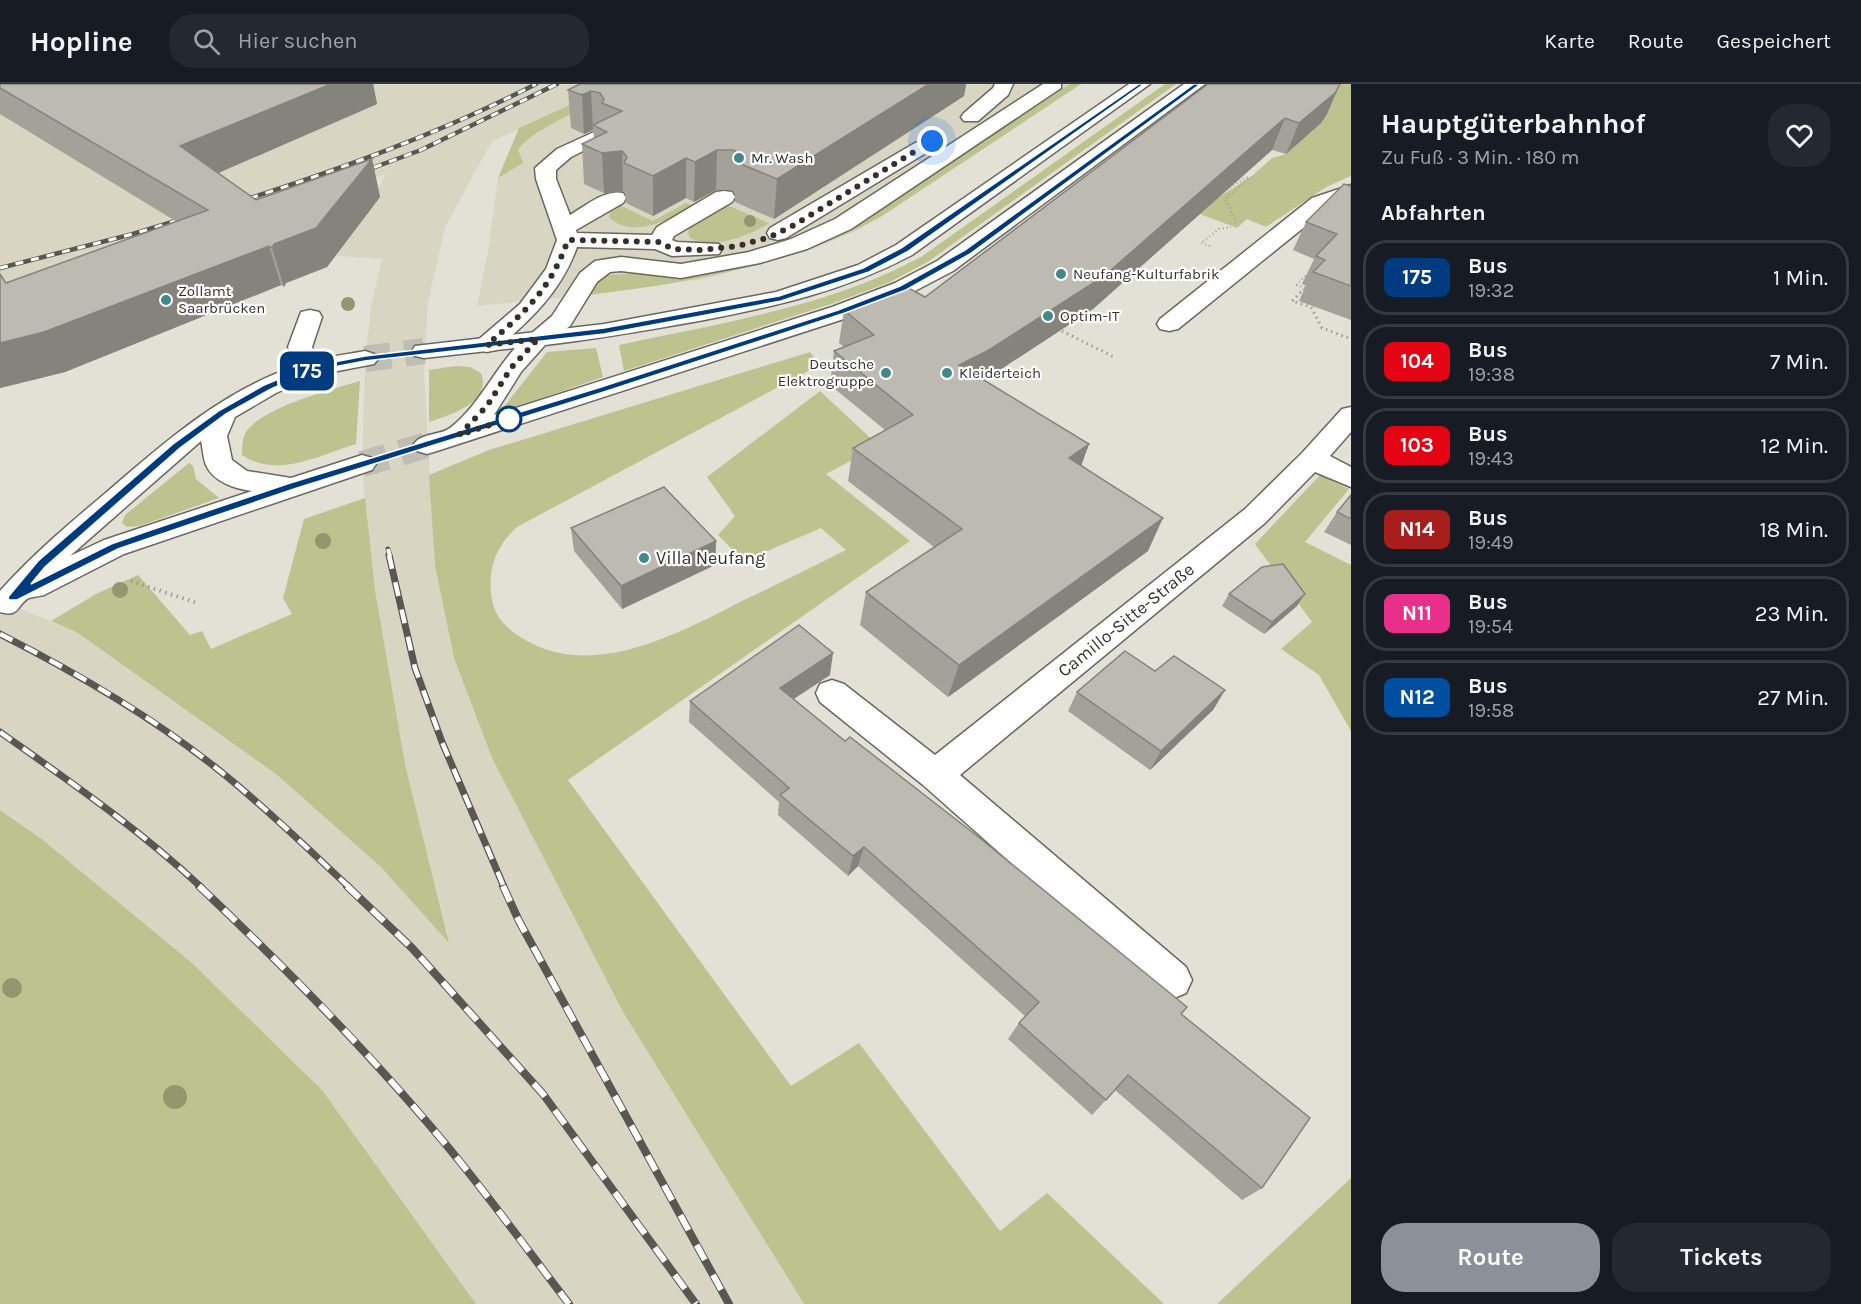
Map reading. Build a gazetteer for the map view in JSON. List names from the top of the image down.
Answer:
{
  "streets": {
    "main road": ["Camillo-Sitte-Straße"]
  },
  "places": [
    "Mr. Wash",
    "Neufang-Kulturfabrik",
    "Zollamt Saarbrücken",
    "Optim-IT",
    "Deutsche Elektrogruppe",
    "Kleiderteich",
    "Villa Neufang"
  ],
  "lines": ["bus line 175"],
  "page": {
    "header": "Hopline",
    "search": "Hier suchen",
    "nav": ["Karte", "Route", "Gespeichert"],
    "on_map": "175",
    "heading": [
      ["Hauptgüterbahnhof", "Zu Fuß · 3 Min. · 180 m"],
      "Abfahrten"
    ],
    "list": [
      {
        "mark": "175",
        "name": "Bus",
        "note": "19:32",
        "value": "1 Min."
      },
      {
        "mark": "104",
        "name": "Bus",
        "note": "19:38",
        "value": "7 Min."
      },
      {
        "mark": "103",
        "name": "Bus",
        "note": "19:43",
        "value": "12 Min."
      },
      {
        "mark": "N14",
        "name": "Bus",
        "note": "19:49",
        "value": "18 Min."
      },
      {
        "mark": "N11",
        "name": "Bus",
        "note": "19:54",
        "value": "23 Min."
      },
      {
        "mark": "N12",
        "name": "Bus",
        "note": "19:58",
        "value": "27 Min."
      }
    ],
    "buttons": ["Route", "Tickets"]
  }
}
